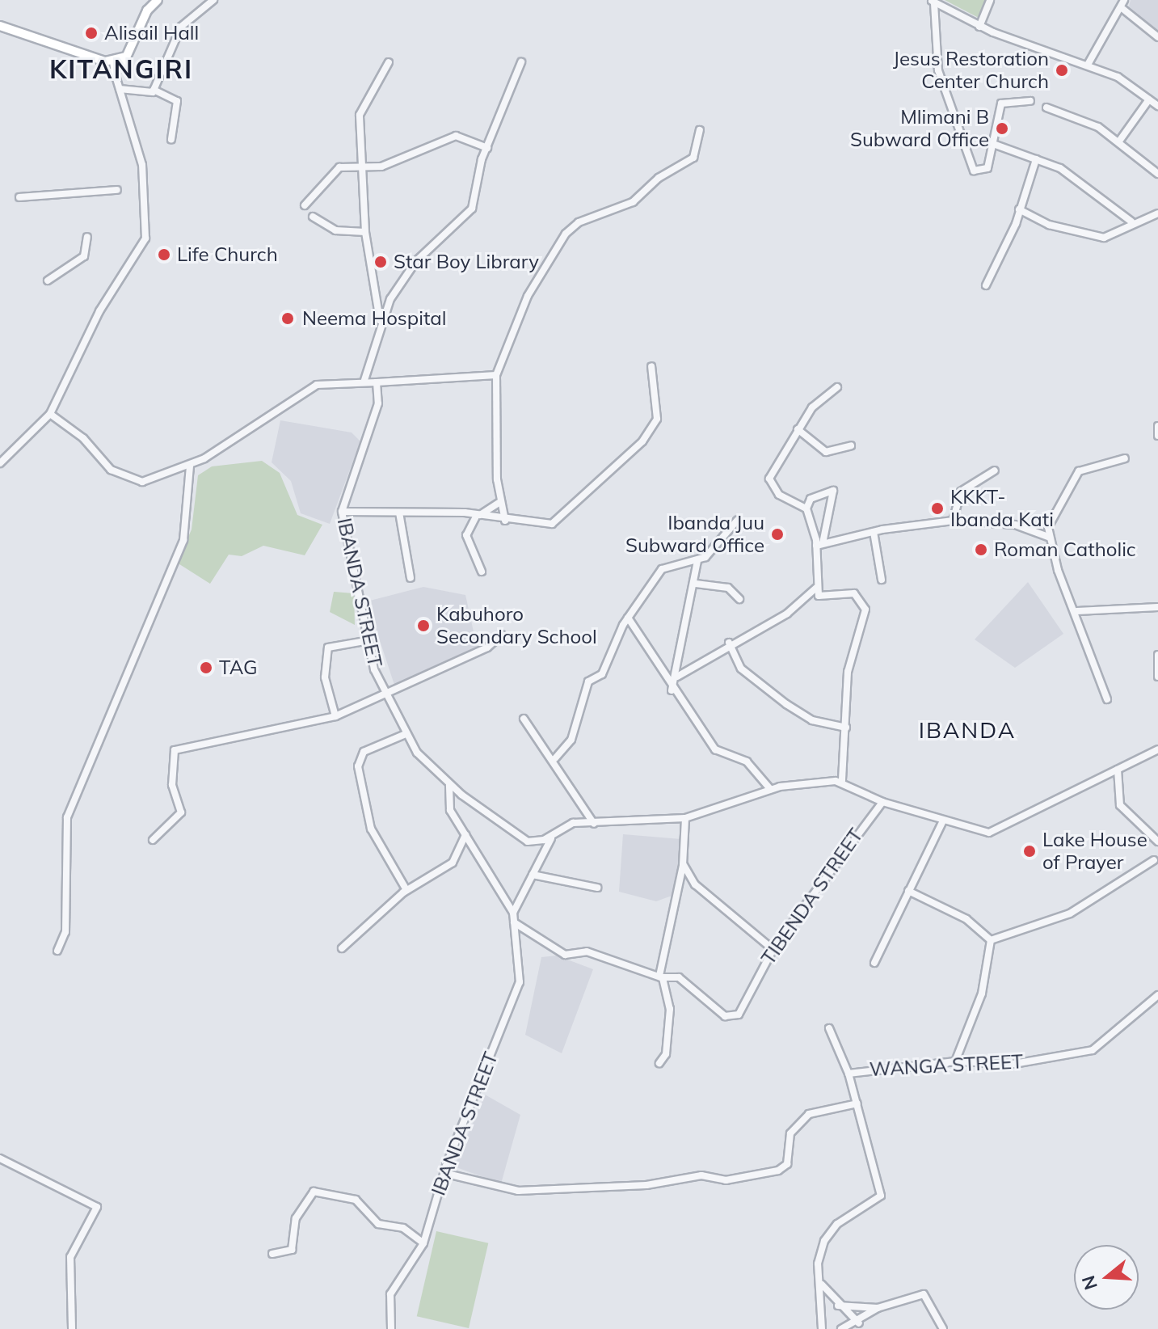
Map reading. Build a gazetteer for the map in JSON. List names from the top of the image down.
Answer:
{
  "streets": {
    "street": ["IBANDA STREET", "TIBENDA STREET", "WANGA STREET"]
  },
  "districts": ["KITANGIRI", "IBANDA"],
  "places": [
    "Alisail Hall",
    "Jesus Restoration Center Church",
    "Mlimani B Subward Office",
    "Life Church",
    "Star Boy Library",
    "Neema Hospital",
    "KKKT- Ibanda Kati",
    "Ibanda Juu Subward Office",
    "Roman Catholic",
    "Kabuhoro Secondary School",
    "TAG",
    "Lake House of Prayer"
  ],
  "north": "left"
}
